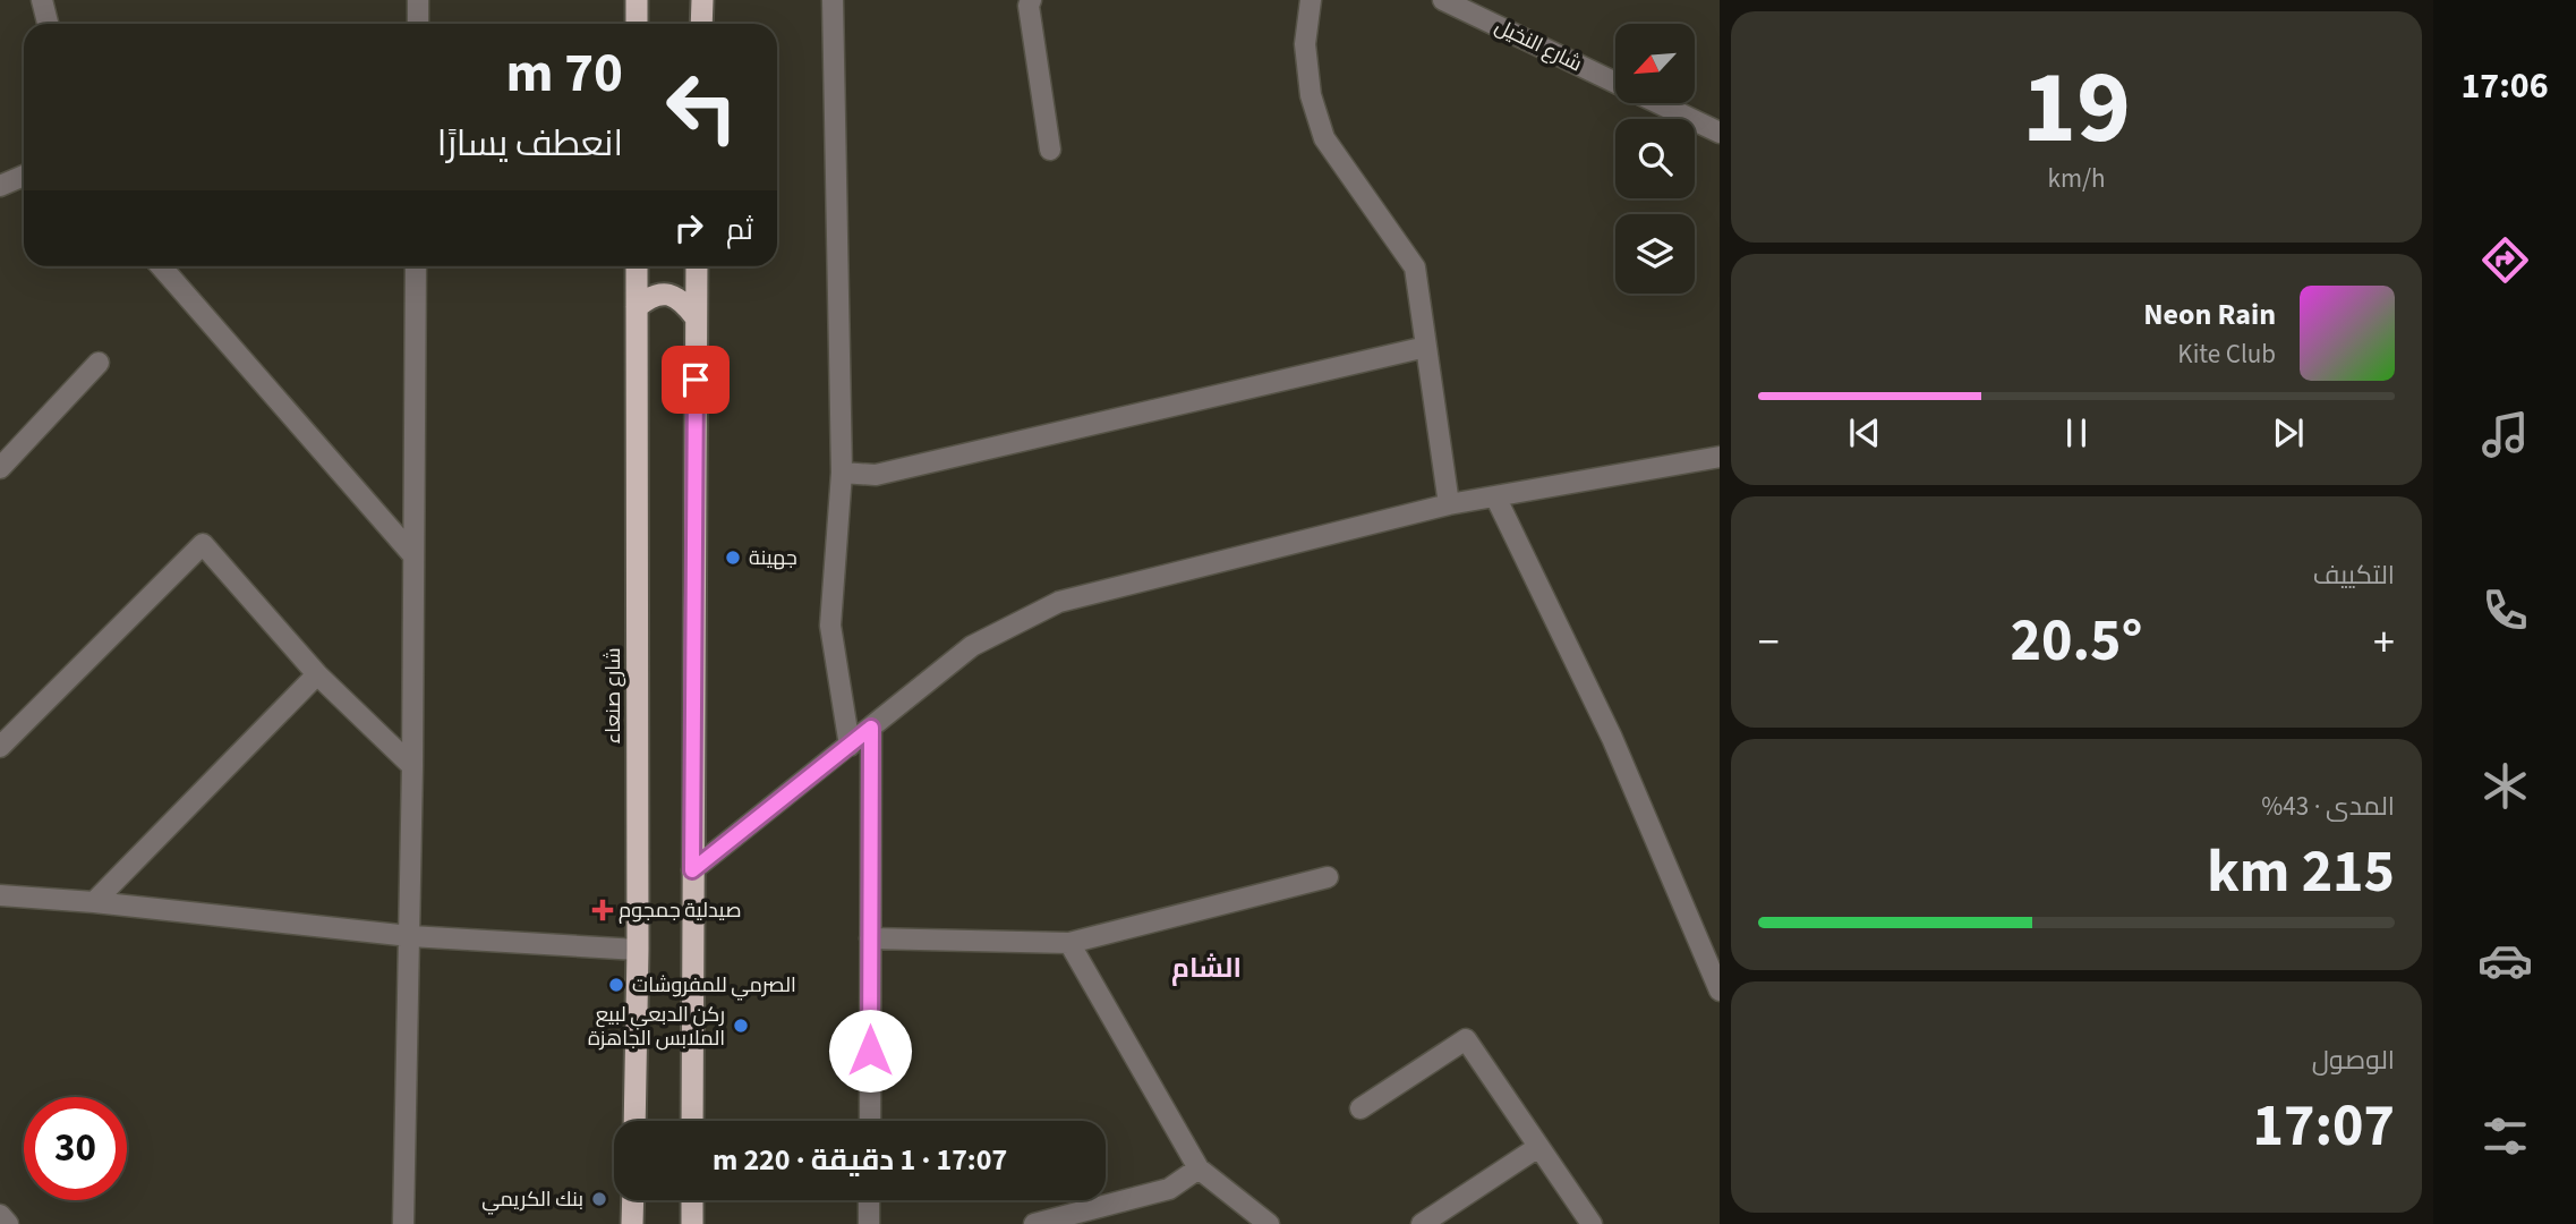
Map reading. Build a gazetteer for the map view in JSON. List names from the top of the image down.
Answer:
{
  "streets": {
    "highway": ["شارع صنعاء"],
    "street": ["شارع النخيل"]
  },
  "districts": ["الشام"],
  "places": {
    "other": [
      "جهينة",
      "الصرمي للمفروشات",
      "ركن الدبعي لبيع الملابس الجاهزة",
      "بنك الكريمي"
    ],
    "health": ["صيدلية جمجوم"]
  },
  "north": "bottom left",
  "page": {
    "tabs": "17:06",
    "tile": [
      ["19", "km/h"],
      "التكييف",
      ["المدى · 43%", "215 km"],
      ["الوصول", "17:07"]
    ],
    "turn": ["70 m", "انعطف يسارًا"],
    "then": "ثم",
    "song": ["Neon Rain", "Kite Club"],
    "heat": ["−", "20.5°", "+"],
    "limit": "30",
    "trip": "17:07 · 1 دقيقة · 220 m"
  }
}
